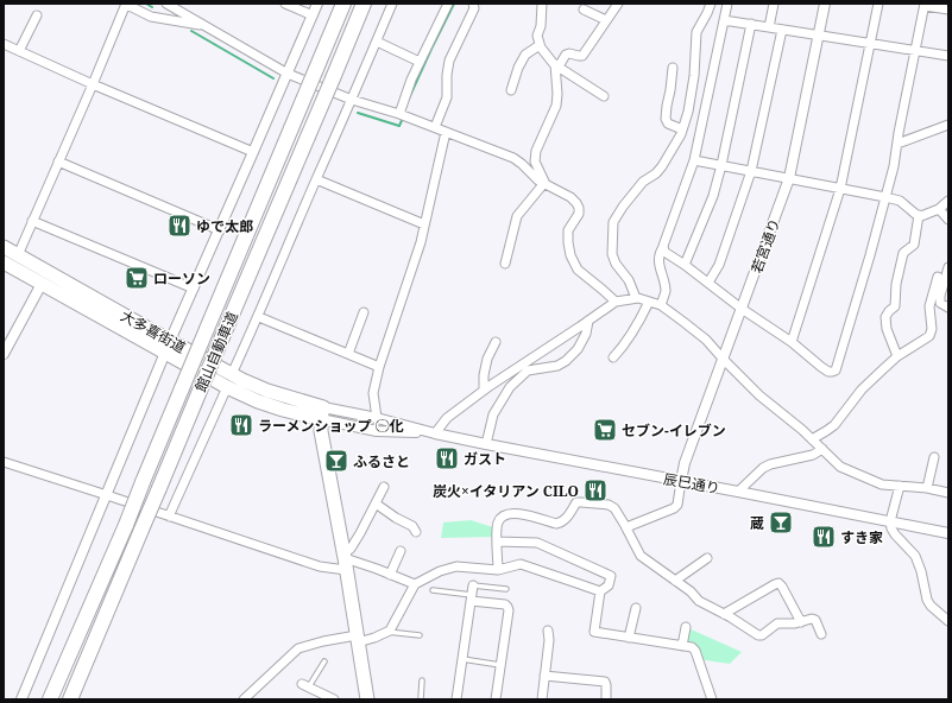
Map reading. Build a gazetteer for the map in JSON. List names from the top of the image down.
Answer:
{
  "streets": {
    "highway": ["大多喜街道", "館山自動車道"],
    "street": ["若宮通り", "辰巳通り"]
  },
  "crossings": [
    ["若宮通り", "辰巳通り"],
    ["大多喜街道", "辰巳通り"]
  ],
  "places": {
    "restaurant": [
      "ゆで太郎",
      "ラーメンショップ ◯化",
      "ガスト",
      "炭火×イタリアン CILO",
      "すき家"
    ],
    "supermarket": ["ローソン", "セブン-イレブン"],
    "bar": ["ふるさと", "蔵"]
  }
}
